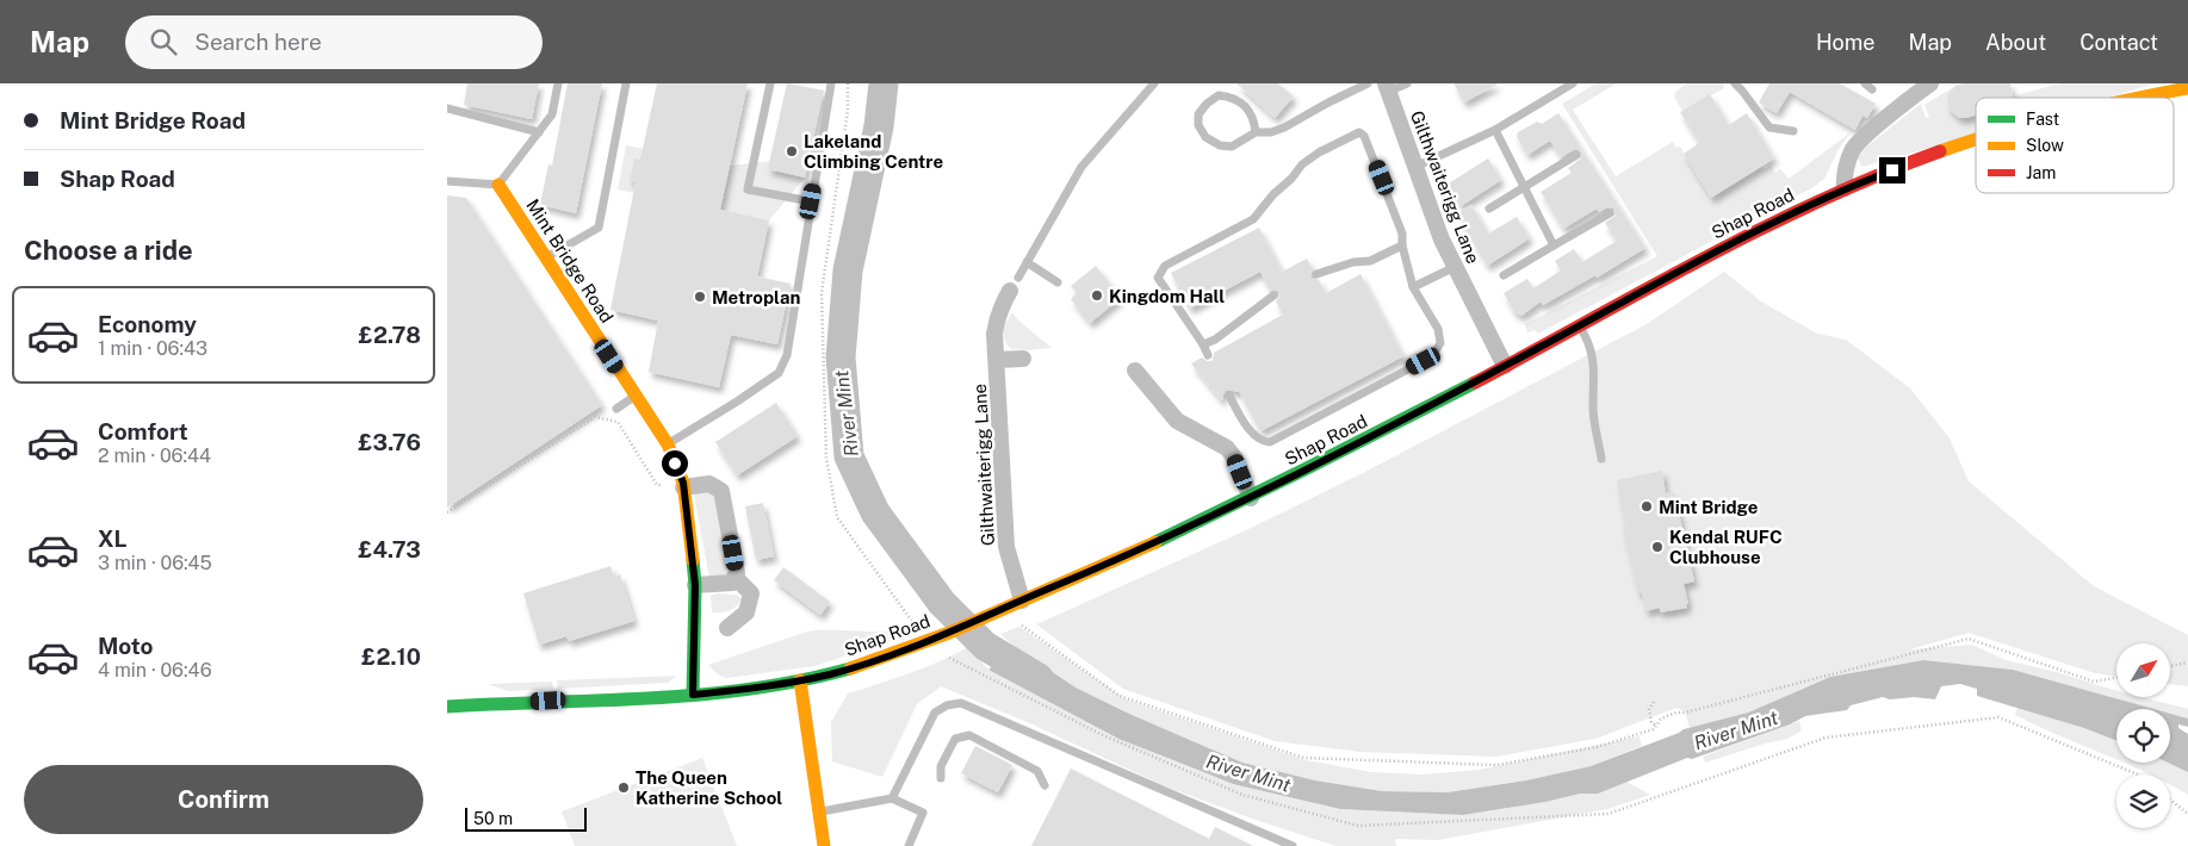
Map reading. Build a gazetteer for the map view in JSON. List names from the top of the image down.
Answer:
{
  "streets": {
    "main road": ["Shap Road", "Mint Bridge Road"],
    "street": ["Gilthwaiterigg Lane"]
  },
  "crossings": [
    ["Gilthwaiterigg Lane", "Shap Road"],
    ["Shap Road", "Mint Bridge Road"]
  ],
  "water": ["River Mint"],
  "places": [
    "Lakeland Climbing Centre",
    "Kingdom Hall",
    "Metroplan",
    "Mint Bridge",
    "Kendal RUFC Clubhouse",
    "The Queen Katherine School"
  ],
  "legend": ["Fast", "Slow", "Jam"],
  "scale_bar": "50 m",
  "north": "top right",
  "page": {
    "header": "Map",
    "search": "Search here",
    "nav": [
      "Home",
      "Map",
      "About",
      "Contact"
    ],
    "banner": ["Mint Bridge Road", "Shap Road"],
    "heading": "Choose a ride",
    "list": [
      {
        "name": "Economy",
        "note": "1 min · 06:43",
        "value": "£2.78"
      },
      {
        "name": "Comfort",
        "note": "2 min · 06:44",
        "value": "£3.76"
      },
      {
        "name": "XL",
        "note": "3 min · 06:45",
        "value": "£4.73"
      },
      {
        "name": "Moto",
        "note": "4 min · 06:46",
        "value": "£2.10"
      }
    ],
    "buttons": "Confirm",
    "scale": "50 m"
  }
}
